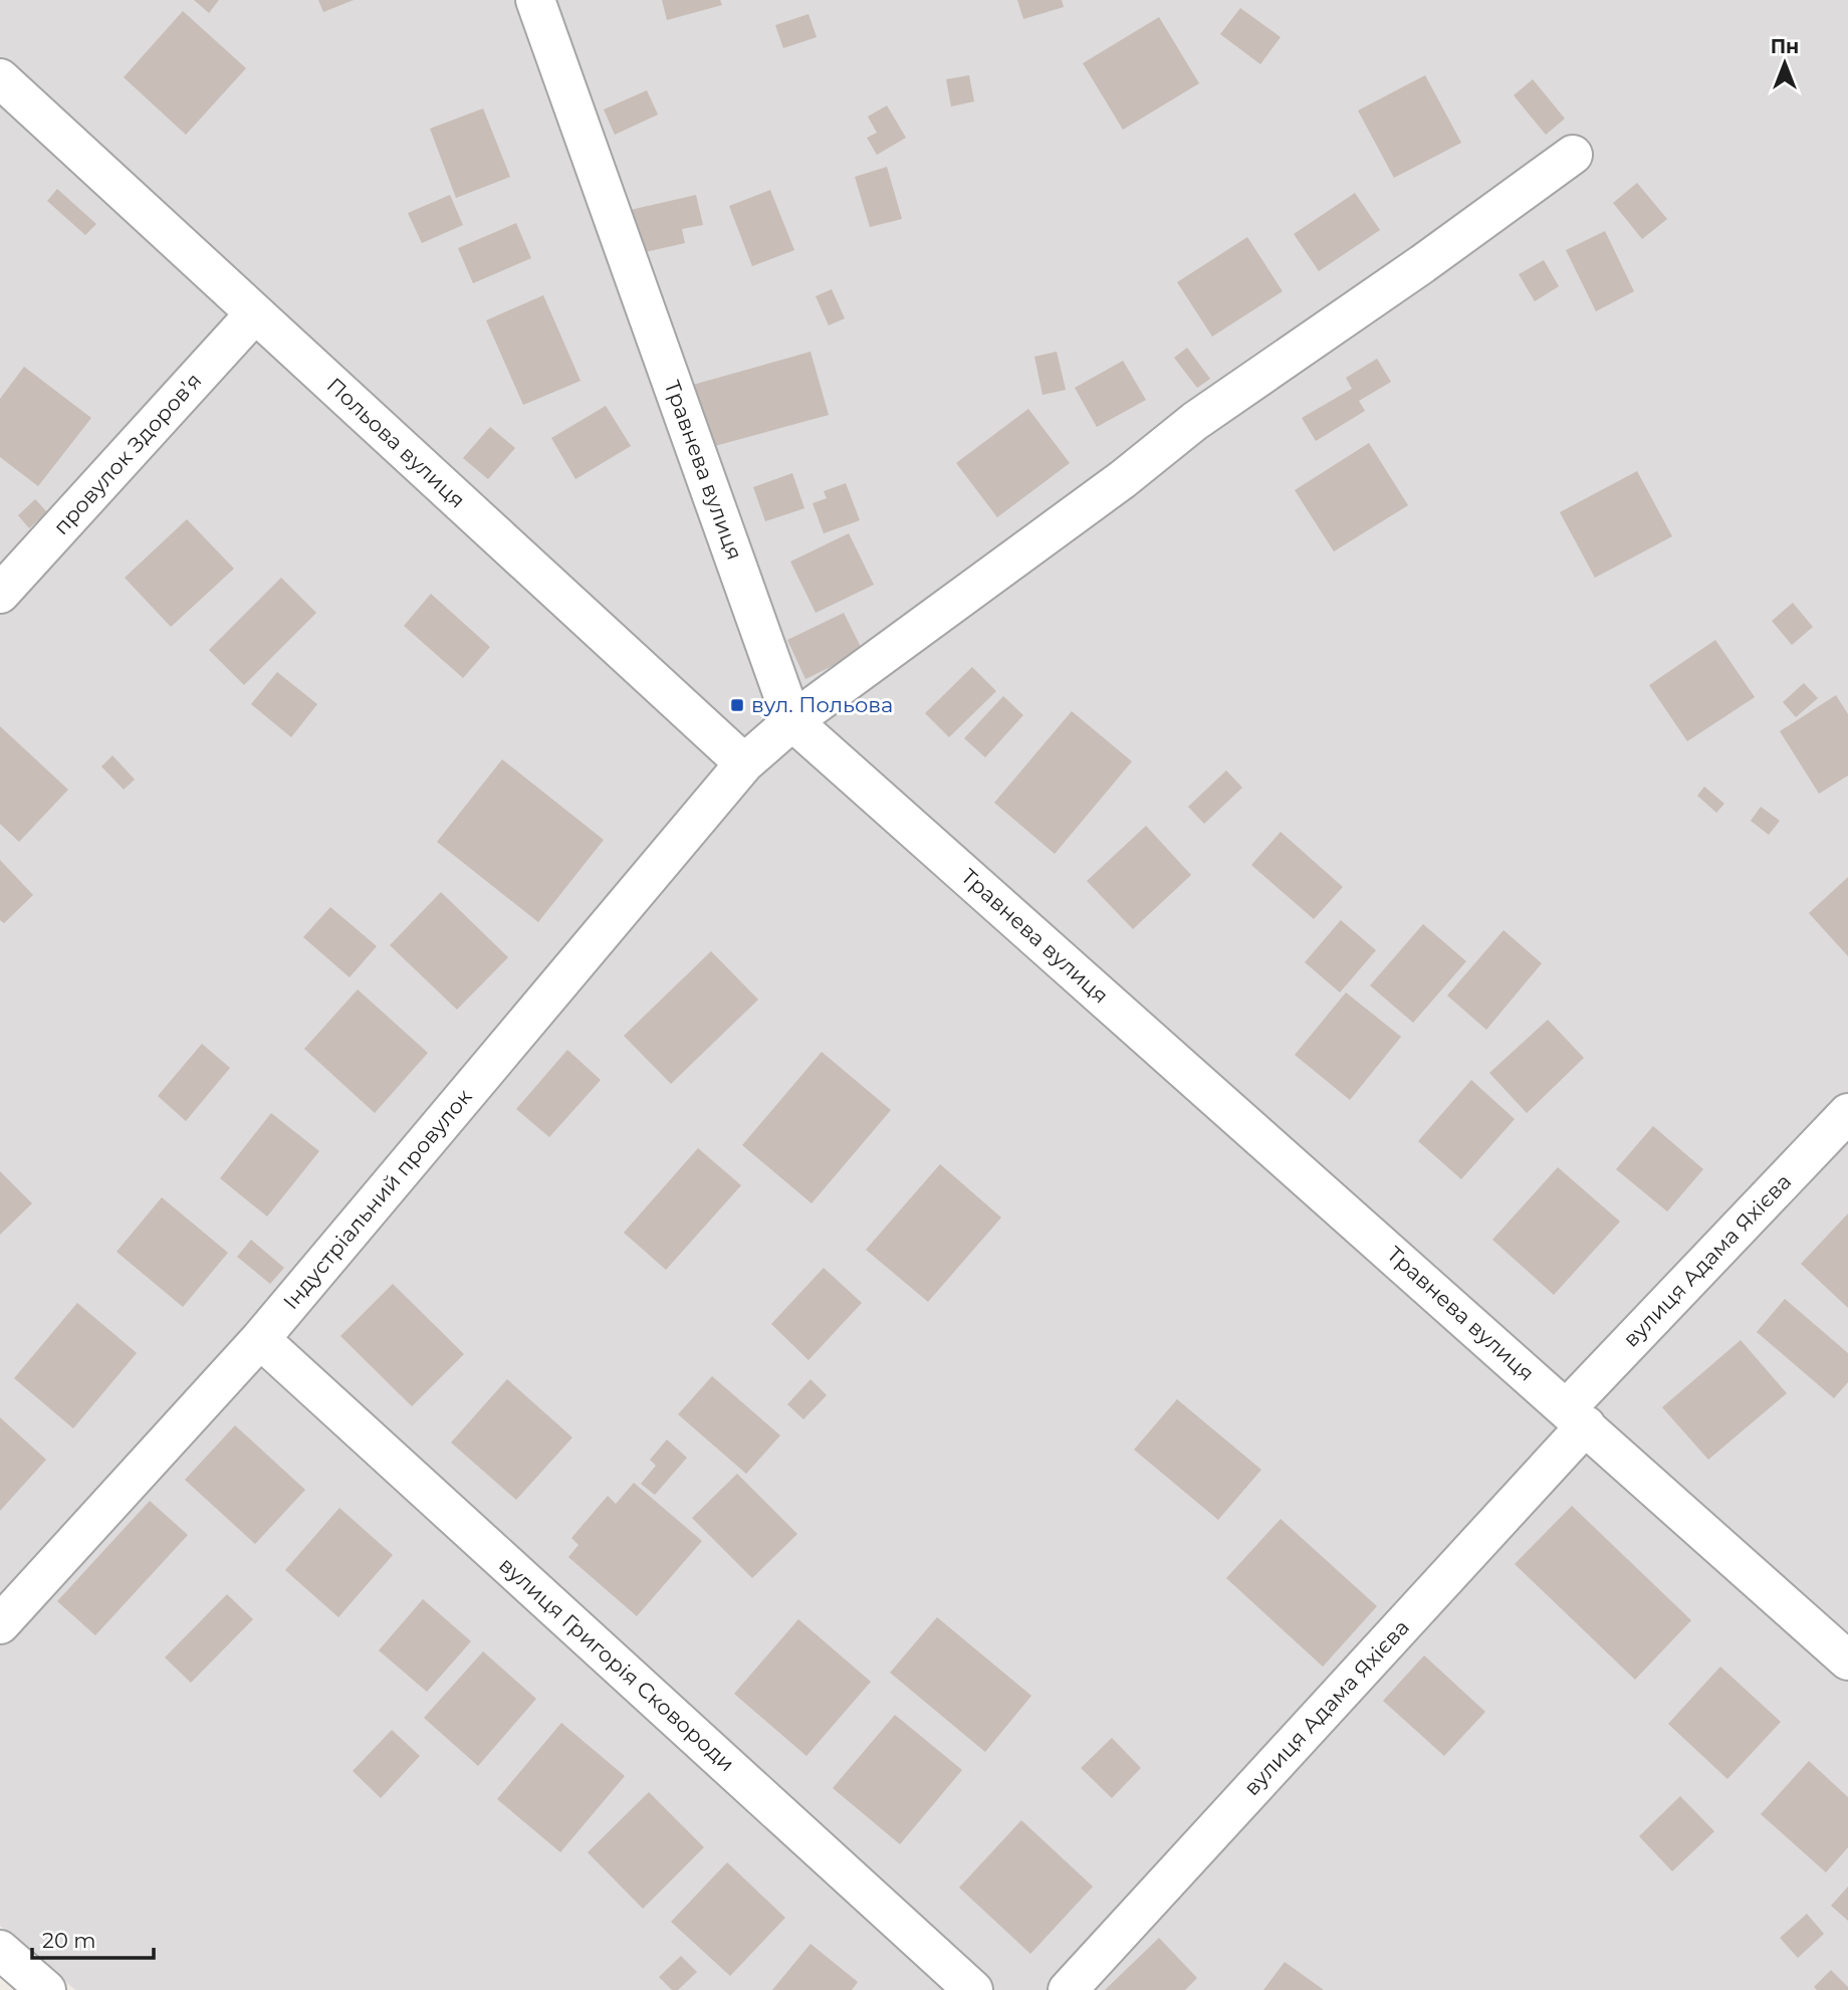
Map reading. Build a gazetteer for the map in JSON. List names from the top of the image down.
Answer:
{
  "streets": {
    "street": [
      "Польова вулиця",
      "провулок Здоровʼя",
      "Травнева вулиця",
      "Індустріальний провулок",
      "вулиця Адама Яхієва",
      "вулиця Григорія Сковороди"
    ]
  },
  "crossings": [
    ["Польова вулиця", "провулок Здоровʼя"],
    ["Польова вулиця", "Індустріальний провулок"],
    ["Травнева вулиця", "вулиця Адама Яхієва"],
    ["Індустріальний провулок", "вулиця Григорія Сковороди"]
  ],
  "places": {
    "transit": ["вул. Польова"]
  },
  "scale_bar": "20 m",
  "north": "top"
}
